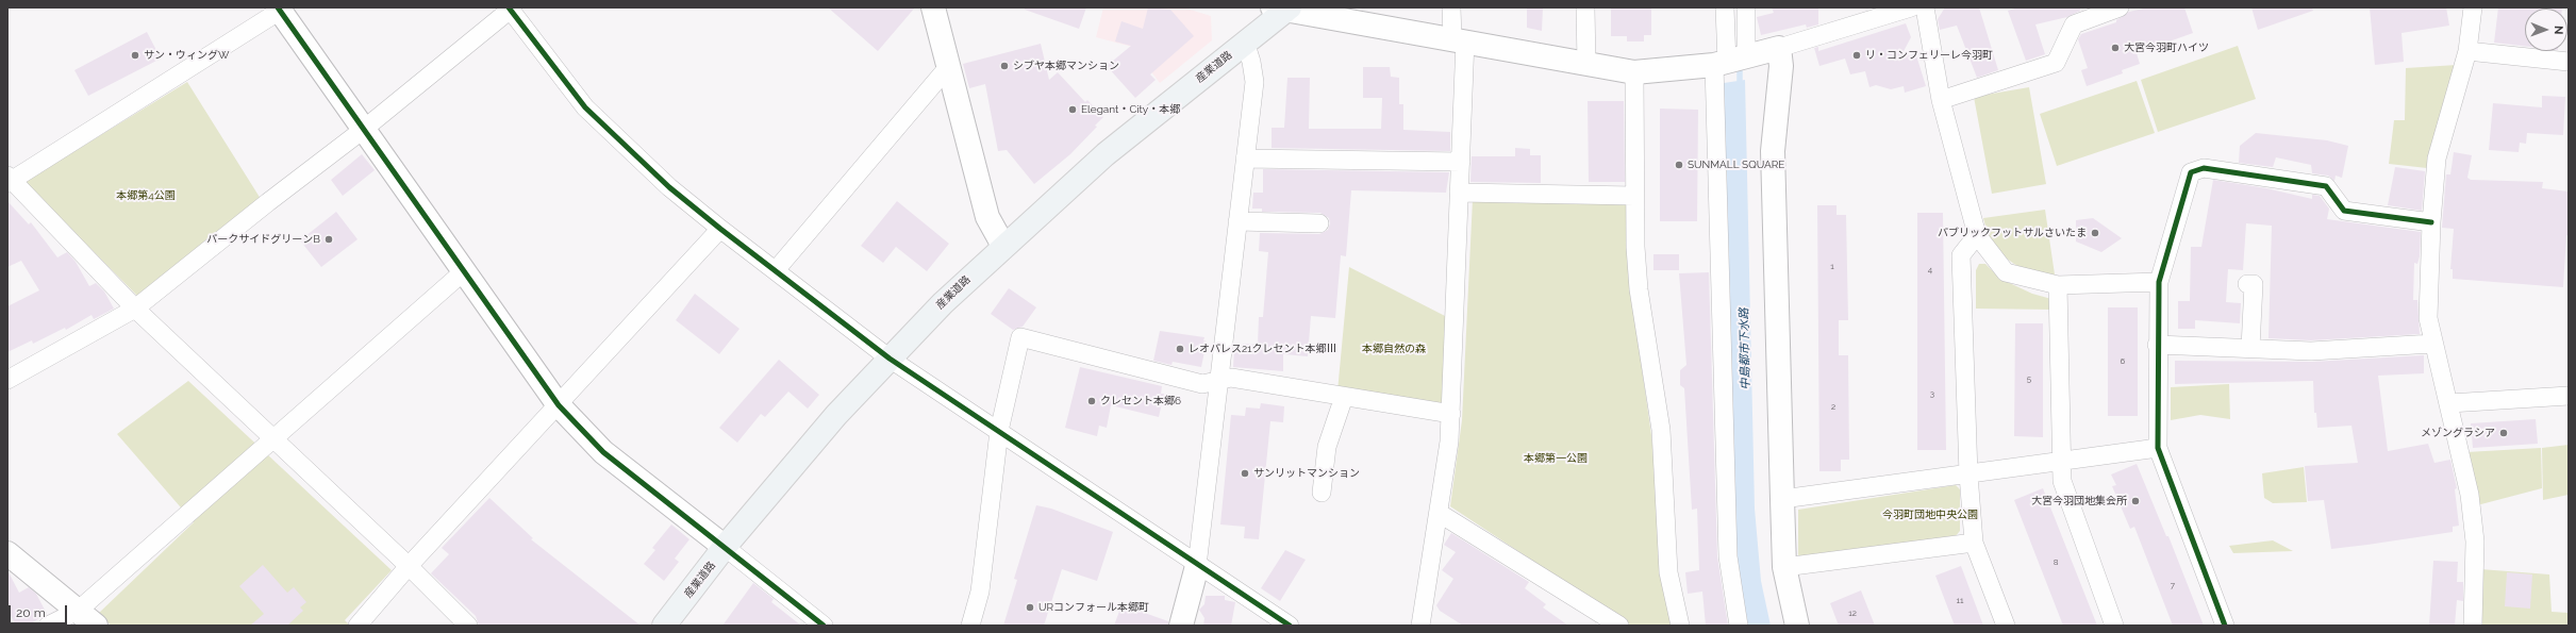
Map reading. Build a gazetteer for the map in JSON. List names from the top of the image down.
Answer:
{
  "streets": {
    "main road": ["産業道路"]
  },
  "water": ["中島都市下水路"],
  "parks": [
    "本郷第4公園",
    "本郷自然の森",
    "本郷第一公園",
    "今羽町団地中央公園"
  ],
  "places": [
    "大宮今羽町ハイツ",
    "サン・ウィングW",
    "リ・コンフェリーレ今羽町",
    "シブヤ本郷マンション",
    "Elegant・City・本郷",
    "SUNMALL SQUARE",
    "パブリックフットサルさいたま",
    "パークサイドグリーンB",
    "レオパレス21クレセント本郷Ⅲ",
    "クレセント本郷6",
    "メゾングラシア",
    "サンリットマンション",
    "大宮今羽団地集会所",
    "URコンフォール本郷町"
  ],
  "house_numbers": [
    "1",
    "4",
    "6",
    "5",
    "3",
    "2",
    "8",
    "7",
    "11",
    "12"
  ],
  "scale_bar": "20 m",
  "north": "right"
}
